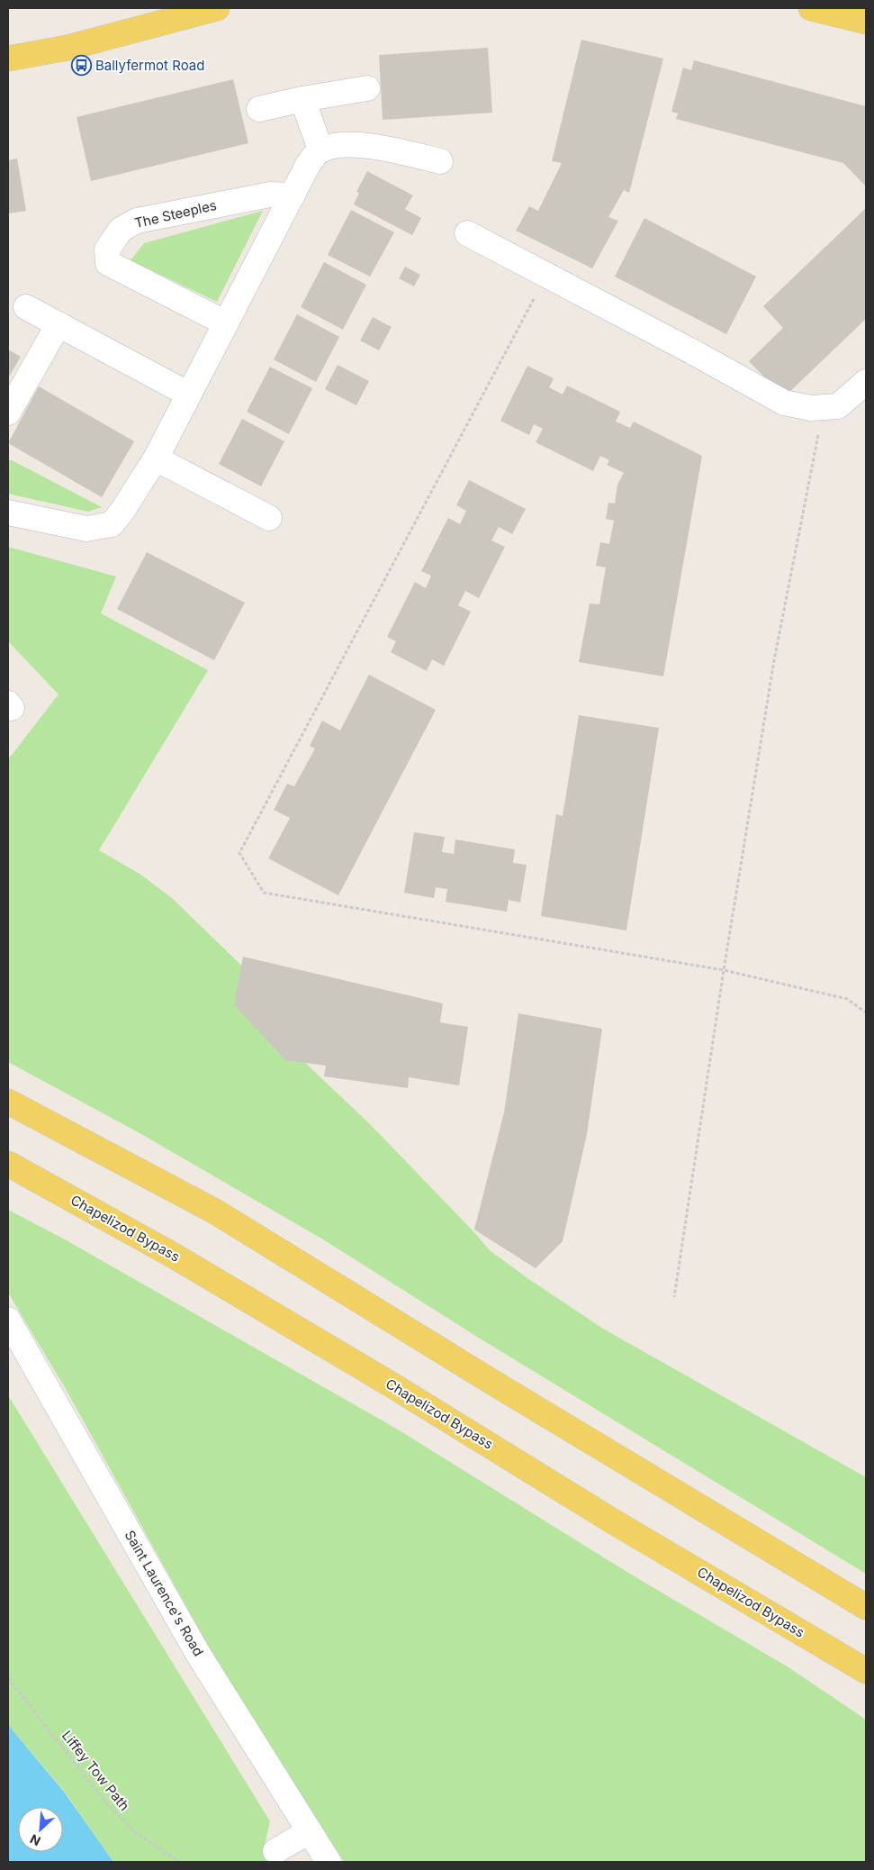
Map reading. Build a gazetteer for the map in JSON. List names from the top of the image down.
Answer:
{
  "streets": {
    "main road": ["Chapelizod Bypass"],
    "street": ["The Steeples", "Saint Laurence's Road"],
    "path": ["Liffey Tow Path"]
  },
  "places": {
    "bus stop": ["Ballyfermot Road"]
  },
  "north": "bottom left"
}
